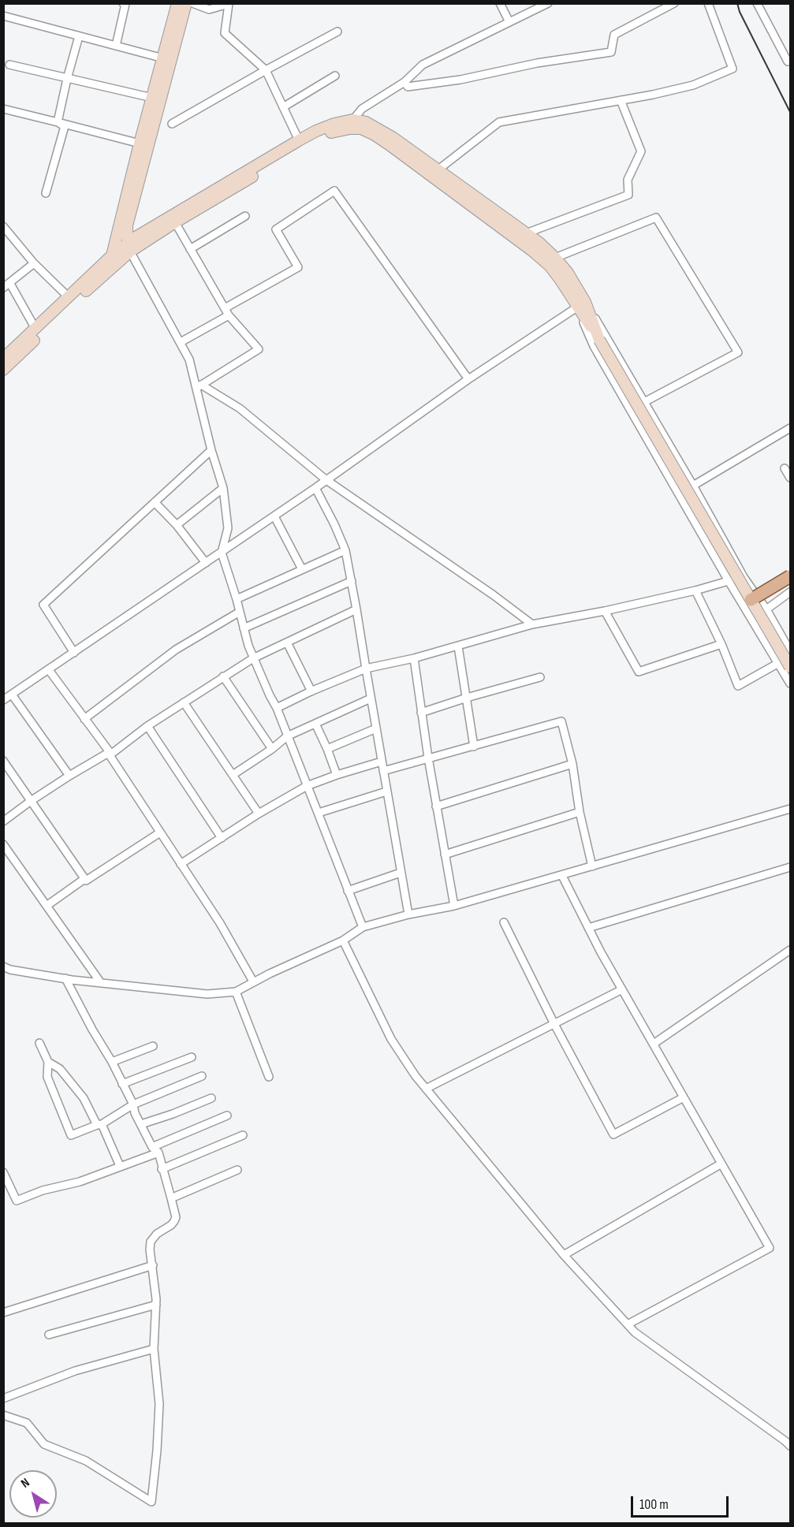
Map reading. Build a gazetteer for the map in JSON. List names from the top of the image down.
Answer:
{
  "scale_bar": "100 m",
  "north": "top left"
}
